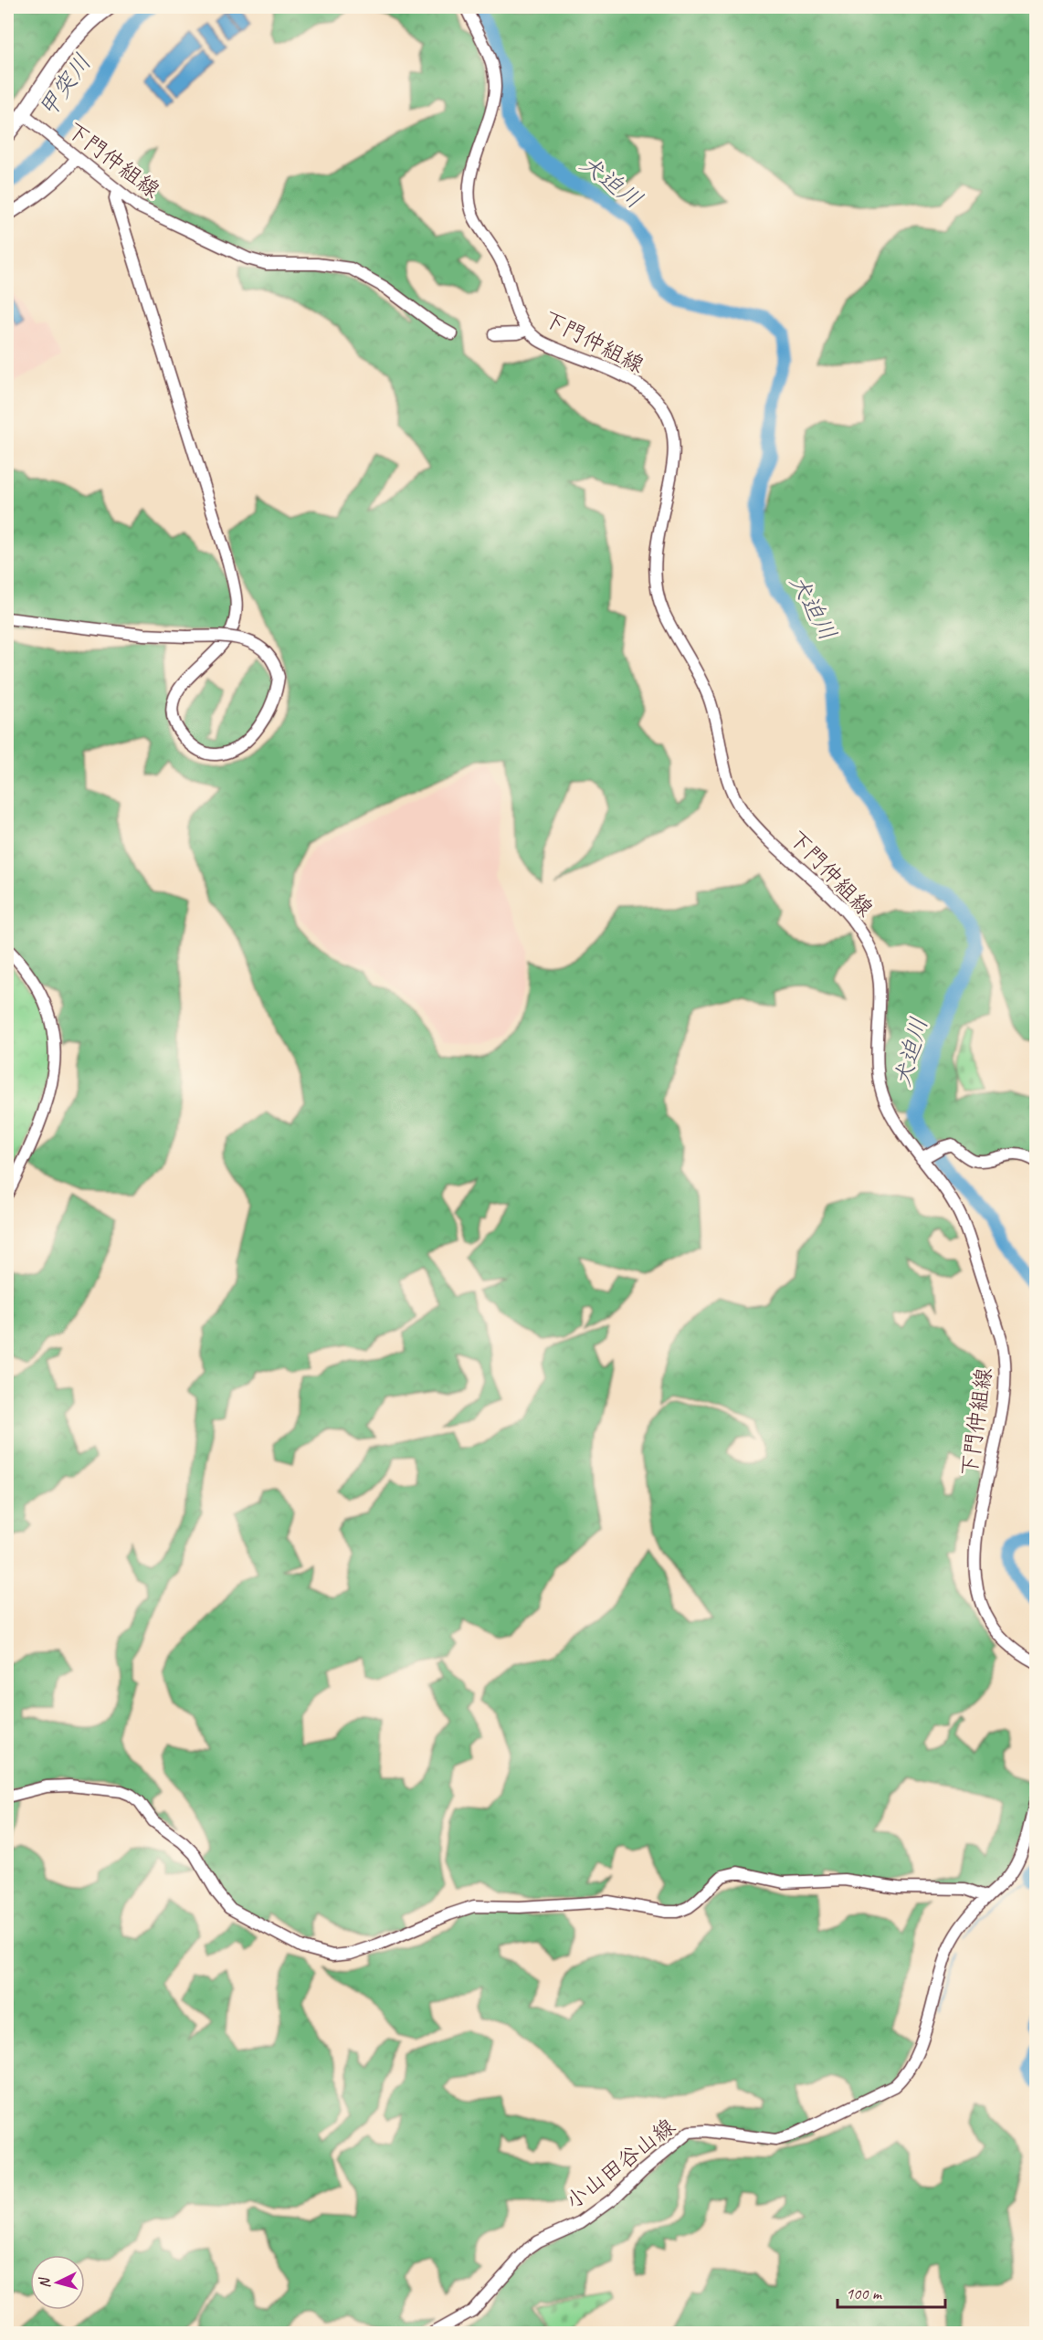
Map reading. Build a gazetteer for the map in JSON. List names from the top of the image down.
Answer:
{
  "streets": {
    "street": ["下門仲組線", "小山田谷山線"]
  },
  "water": ["甲突川", "犬迫川"],
  "scale_bar": "100 m",
  "north": "left"
}
